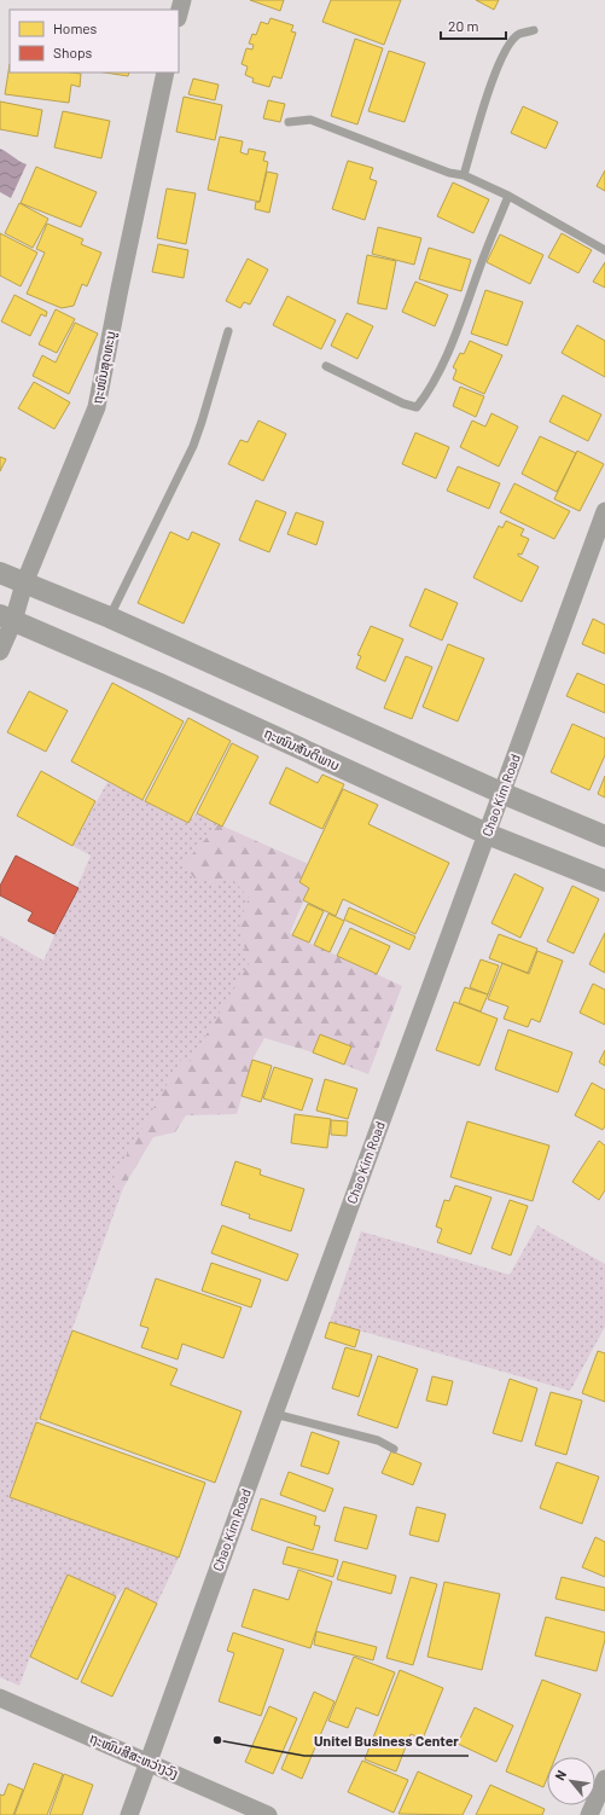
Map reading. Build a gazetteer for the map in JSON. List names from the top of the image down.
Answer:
{
  "streets": {
    "street": [
      "ຖະໜົນສຸດທະນູ",
      "ຖະໜົນສັນຕິພາບ",
      "Chao Kim Road",
      "ຖະໜົນສີສະຫວ່າງວົງ"
    ]
  },
  "crossings": [
    ["ຖະໜົນສຸດທະນູ", "ຖະໜົນສັນຕິພາບ"],
    ["ຖະໜົນສັນຕິພາບ", "Chao Kim Road"],
    ["Chao Kim Road", "ຖະໜົນສີສະຫວ່າງວົງ"]
  ],
  "places": ["Unitel Business Center"],
  "legend": ["Homes", "Shops"],
  "scale_bar": "20 m",
  "north": "top left"
}
